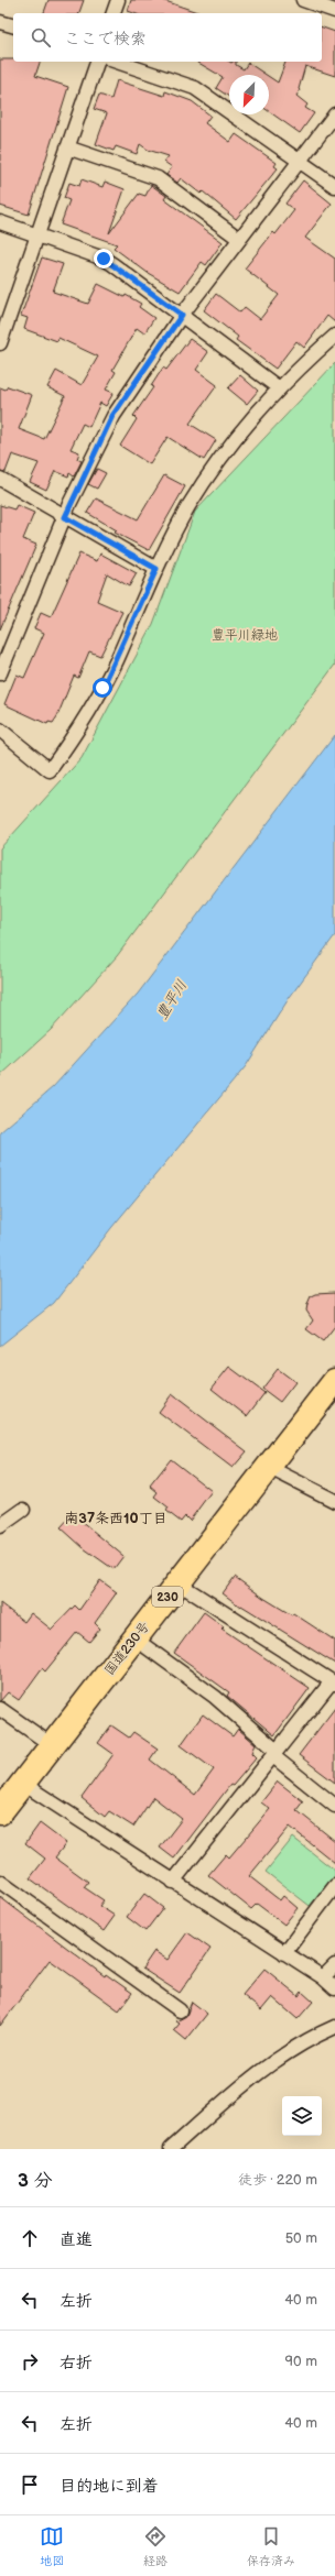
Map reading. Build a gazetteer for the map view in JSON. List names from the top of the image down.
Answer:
{
  "streets": {
    "highway": ["230", "国道230号"]
  },
  "districts": ["南37条西10丁目"],
  "water": ["豊平川"],
  "parks": ["豊平川緑地"],
  "north": "bottom left",
  "page": {
    "search": "ここで検索",
    "heading": ["3 分", "徒歩 · 220 m"],
    "list": [
      ["直進", "50 m"],
      ["左折", "40 m"],
      ["右折", "90 m"],
      ["左折", "40 m"],
      "目的地に到着"
    ],
    "nav": ["地図", "経路", "保存済み"]
  }
}
